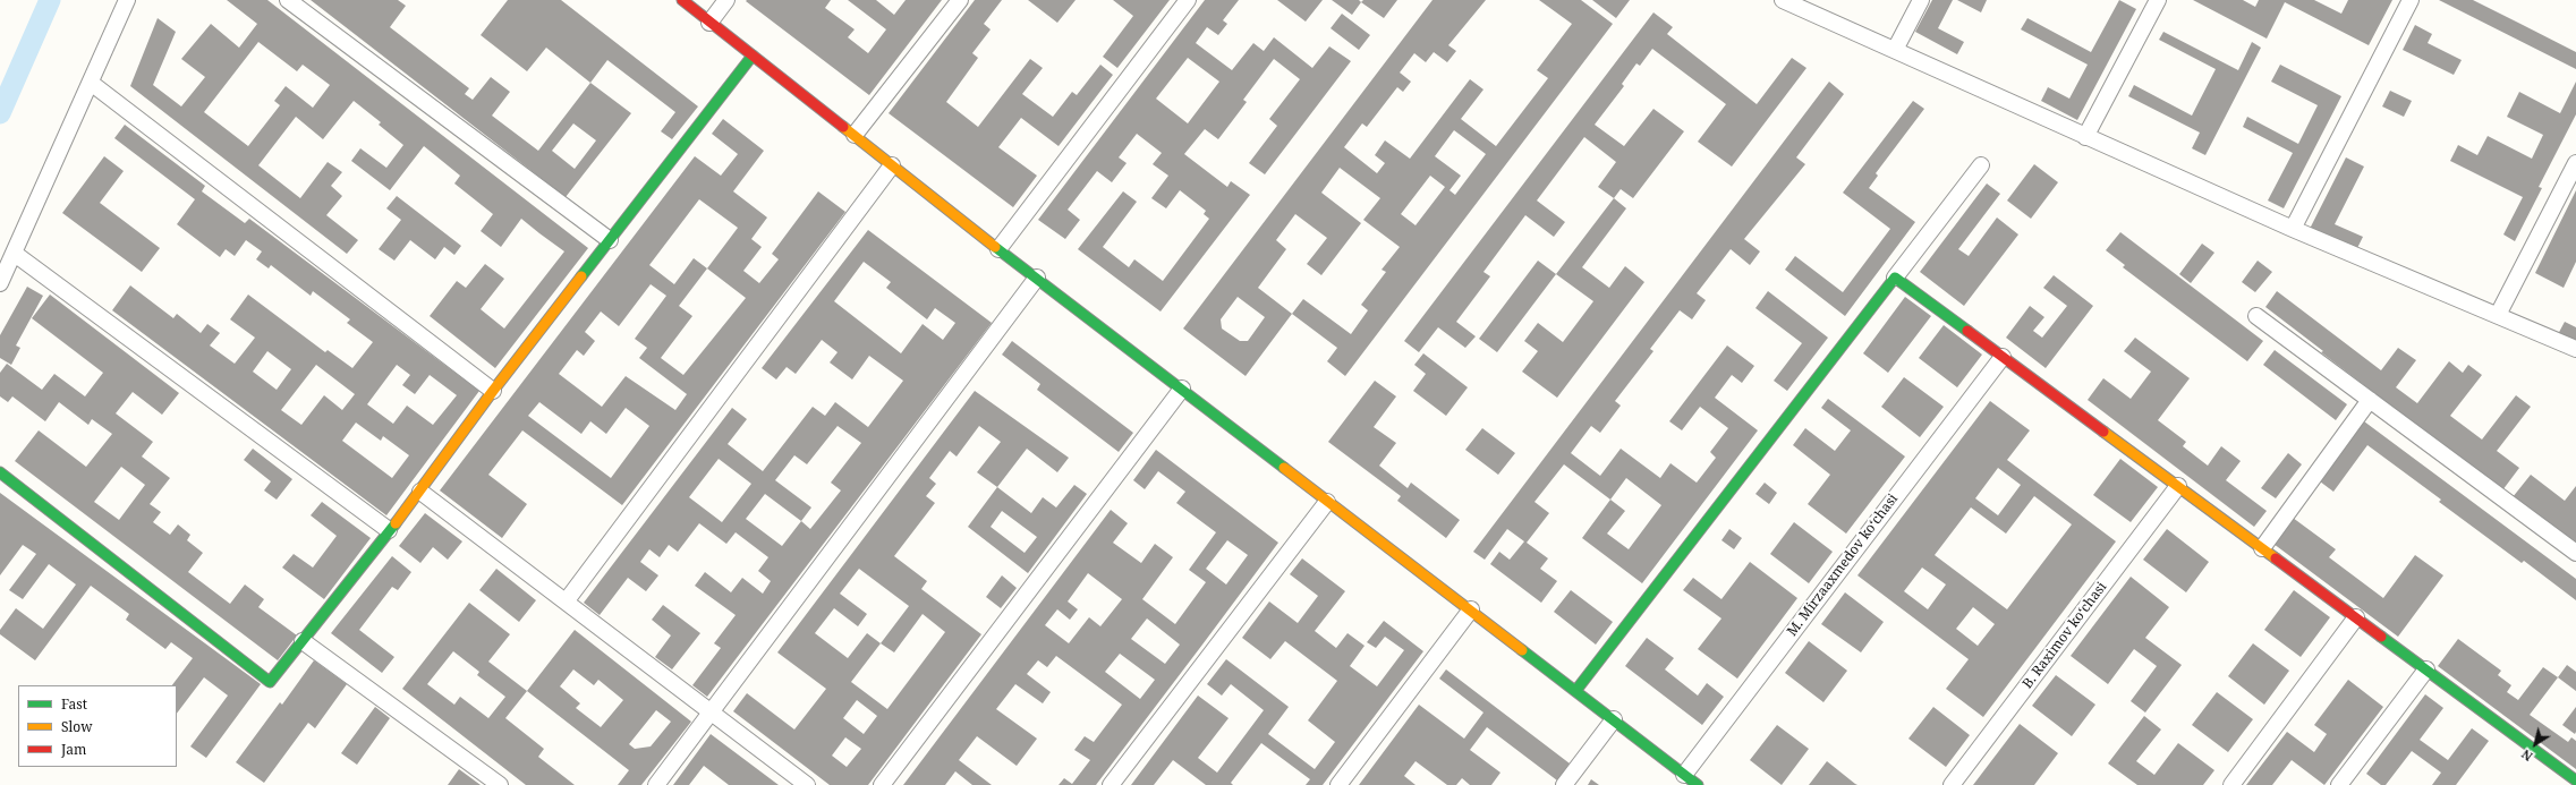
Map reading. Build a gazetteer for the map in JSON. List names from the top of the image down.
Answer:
{
  "streets": {
    "street": ["M. Mirzaaxmedov koʻchasi", "B. Raximov koʻchasi"]
  },
  "legend": ["Fast", "Slow", "Jam"],
  "north": "bottom left"
}
